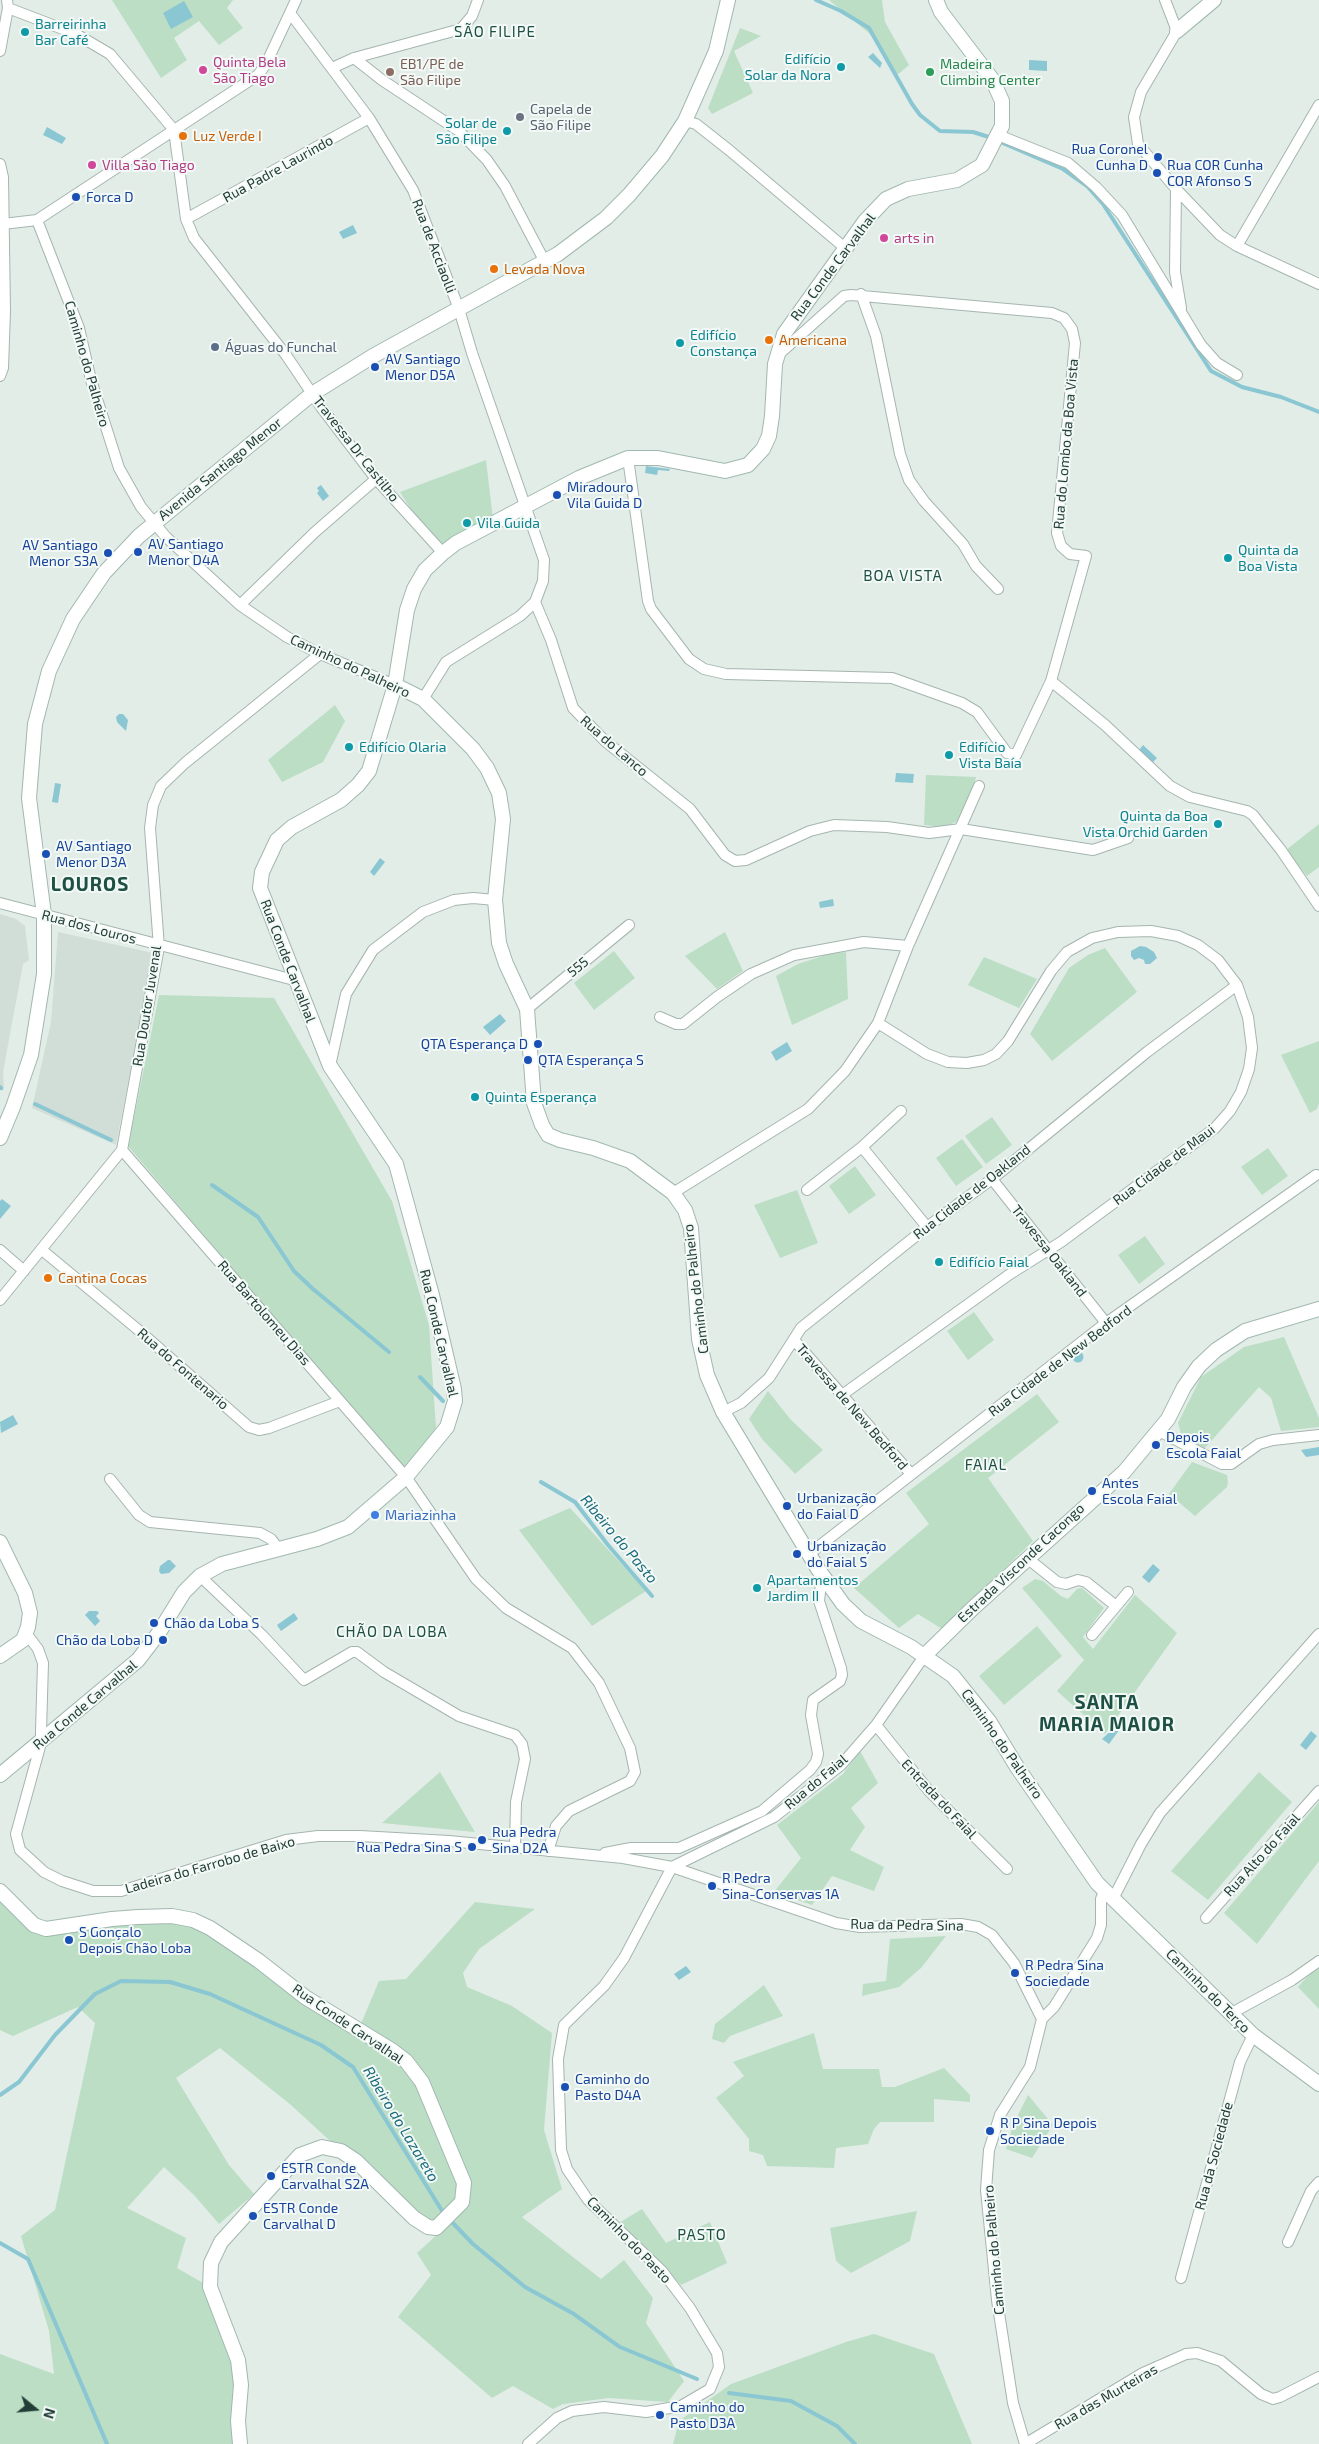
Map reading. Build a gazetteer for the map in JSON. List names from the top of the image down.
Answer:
{
  "streets": {
    "street": [
      "Rua Padre Laurindo",
      "Rua de Acciaolli",
      "Rua Conde Carvalhal",
      "Caminho do Palheiro",
      "Rua do Lombo da Boa Vista",
      "Travessa Dr Castilho",
      "Avenida Santiago Menor",
      "Rua do Lanco",
      "Rua dos Louros",
      "555",
      "Rua Doutor Juvenal",
      "Rua Cidade de Maui",
      "Rua Cidade de Oakland",
      "Travessa Oakland",
      "Rua Bartolomeu Dias",
      "Rua Cidade de New Bedford",
      "Rua do Fontenario",
      "Travessa de New Bedford",
      "Estrada Visconde Cacongo",
      "Rua do Faial",
      "Entrada do Faial",
      "Rua Alto do Faial",
      "Ladeira do Farrobo de Baixo",
      "Rua da Pedra Sina",
      "Caminho do Terço",
      "Rua da Sociedade",
      "Caminho do Pasto",
      "Rua das Murteiras"
    ]
  },
  "crossings": [
    ["Rua Padre Laurindo", "Rua de Acciaolli"],
    ["Rua Padre Laurindo", "Travessa Dr Castilho"],
    ["Rua de Acciaolli", "Rua Conde Carvalhal"],
    ["Rua de Acciaolli", "Avenida Santiago Menor"],
    ["Rua de Acciaolli", "Rua do Lanco"],
    ["Rua Conde Carvalhal", "Caminho do Palheiro"],
    ["Rua Conde Carvalhal", "Rua do Lombo da Boa Vista"],
    ["Rua Conde Carvalhal", "Travessa Dr Castilho"],
    ["Rua Conde Carvalhal", "Rua dos Louros"],
    ["Rua Conde Carvalhal", "Rua Bartolomeu Dias"],
    ["Rua Conde Carvalhal", "Ladeira do Farrobo de Baixo"],
    ["Caminho do Palheiro", "Avenida Santiago Menor"],
    ["Caminho do Palheiro", "555"],
    ["Caminho do Palheiro", "Rua Doutor Juvenal"],
    ["Caminho do Palheiro", "Rua Cidade de Oakland"],
    ["Caminho do Palheiro", "Rua Cidade de New Bedford"],
    ["Caminho do Palheiro", "Estrada Visconde Cacongo"],
    ["Caminho do Palheiro", "Rua do Faial"],
    ["Caminho do Palheiro", "Rua da Pedra Sina"],
    ["Caminho do Palheiro", "Caminho do Terço"],
    ["Caminho do Palheiro", "Rua das Murteiras"],
    ["Travessa Dr Castilho", "Avenida Santiago Menor"],
    ["Avenida Santiago Menor", "Rua dos Louros"],
    ["Rua dos Louros", "Rua Doutor Juvenal"],
    ["Rua Doutor Juvenal", "Rua Bartolomeu Dias"],
    ["Rua Doutor Juvenal", "Rua do Fontenario"],
    ["Rua Cidade de Maui", "Rua Cidade de Oakland"],
    ["Rua Cidade de Maui", "Travessa Oakland"],
    ["Rua Cidade de Maui", "Travessa de New Bedford"],
    ["Rua Cidade de Oakland", "Travessa Oakland"],
    ["Rua Cidade de Oakland", "Travessa de New Bedford"],
    ["Travessa Oakland", "Rua Cidade de New Bedford"],
    ["Rua Bartolomeu Dias", "Rua do Fontenario"],
    ["Rua Bartolomeu Dias", "Ladeira do Farrobo de Baixo"],
    ["Rua Cidade de New Bedford", "Travessa de New Bedford"],
    ["Estrada Visconde Cacongo", "Rua do Faial"],
    ["Rua do Faial", "Entrada do Faial"],
    ["Rua do Faial", "Ladeira do Farrobo de Baixo"],
    ["Rua do Faial", "Rua da Pedra Sina"],
    ["Rua do Faial", "Caminho do Pasto"],
    ["Ladeira do Farrobo de Baixo", "Rua da Pedra Sina"],
    ["Ladeira do Farrobo de Baixo", "Caminho do Pasto"],
    ["Rua da Pedra Sina", "Caminho do Pasto"],
    ["Caminho do Terço", "Rua da Sociedade"]
  ],
  "districts": [
    "SÃO FILIPE",
    "BOA VISTA",
    "LOUROS",
    "FAIAL",
    "CHÃO DA LOBA",
    "SANTA MARIA MAIOR",
    "PASTO"
  ],
  "water": ["Ribeiro do Pasto", "Ribeiro do Lazareto"],
  "places": [
    "Barreirinha Bar Café",
    "Edifício Solar da Nora",
    "Quinta Bela São Tiago",
    "EB1/PE de São Filipe",
    "Madeira Climbing Center",
    "Capela de São Filipe",
    "Solar de São Filipe",
    "Luz Verde I",
    "Rua Coronel Cunha D",
    "Villa São Tiago",
    "Rua COR Cunha COR Afonso S",
    "Forca D",
    "arts in",
    "Levada Nova",
    "Americana",
    "Edifício Constança",
    "Águas do Funchal",
    "AV Santiago Menor D5A",
    "Miradouro Vila Guida D",
    "Vila Guida",
    "AV Santiago Menor D4A",
    "AV Santiago Menor S3A",
    "Quinta da Boa Vista",
    "Edifício Olaria",
    "Edifício Vista Baía",
    "Quinta da Boa Vista Orchid Garden",
    "AV Santiago Menor D3A",
    "QTA Esperança D",
    "QTA Esperança S",
    "Quinta Esperança",
    "Edifício Faial",
    "Cantina Cocas",
    "Depois Escola Faial",
    "Antes Escola Faial",
    "Urbanização do Faial D",
    "Mariazinha",
    "Urbanização do Faial S",
    "Apartamentos Jardim II",
    "Chão da Loba S",
    "Chão da Loba D",
    "Rua Pedra Sina D2A",
    "Rua Pedra Sina S",
    "R Pedra Sina-Conservas 1A",
    "S Gonçalo Depois Chão Loba",
    "R Pedra Sina Sociedade",
    "Caminho do Pasto D4A",
    "R P Sina Depois Sociedade",
    "ESTR Conde Carvalhal S2A",
    "ESTR Conde Carvalhal D",
    "Caminho do Pasto D3A"
  ],
  "north": "right"
}
